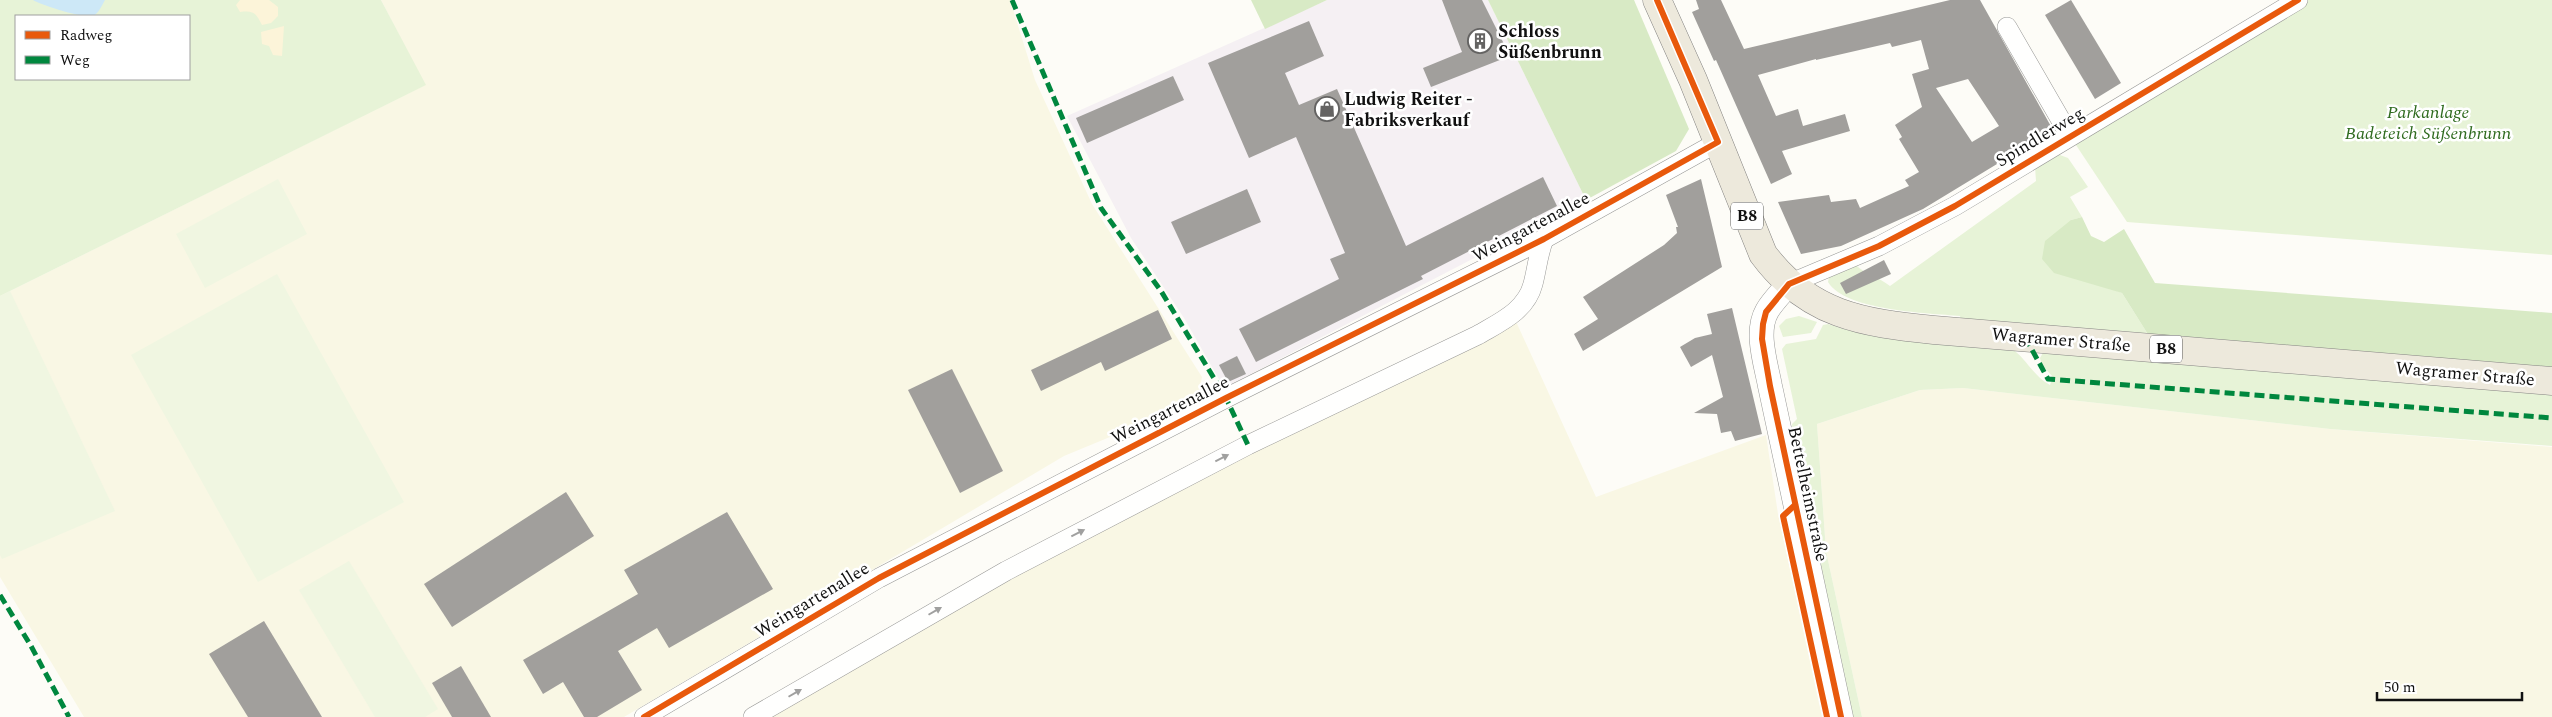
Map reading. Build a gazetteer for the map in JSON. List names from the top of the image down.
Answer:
{
  "streets": {
    "main road": ["B8", "Wagramer Straße"],
    "street": ["Spindlerweg", "Weingartenallee", "Bettelheimstraße"]
  },
  "crossings": [
    ["Spindlerweg", "B8"],
    ["Spindlerweg", "Wagramer Straße"],
    ["Spindlerweg", "Bettelheimstraße"],
    ["B8", "Weingartenallee"],
    ["B8", "Wagramer Straße"],
    ["B8", "Bettelheimstraße"],
    ["Wagramer Straße", "Bettelheimstraße"]
  ],
  "parks": ["Parkanlage Badeteich Süßenbrunn"],
  "places": {
    "building": ["Schloss Süßenbrunn"],
    "shop": ["Ludwig Reiter - Fabriksverkauf"]
  },
  "legend": ["Radweg", "Weg"],
  "scale_bar": "50 m"
}
